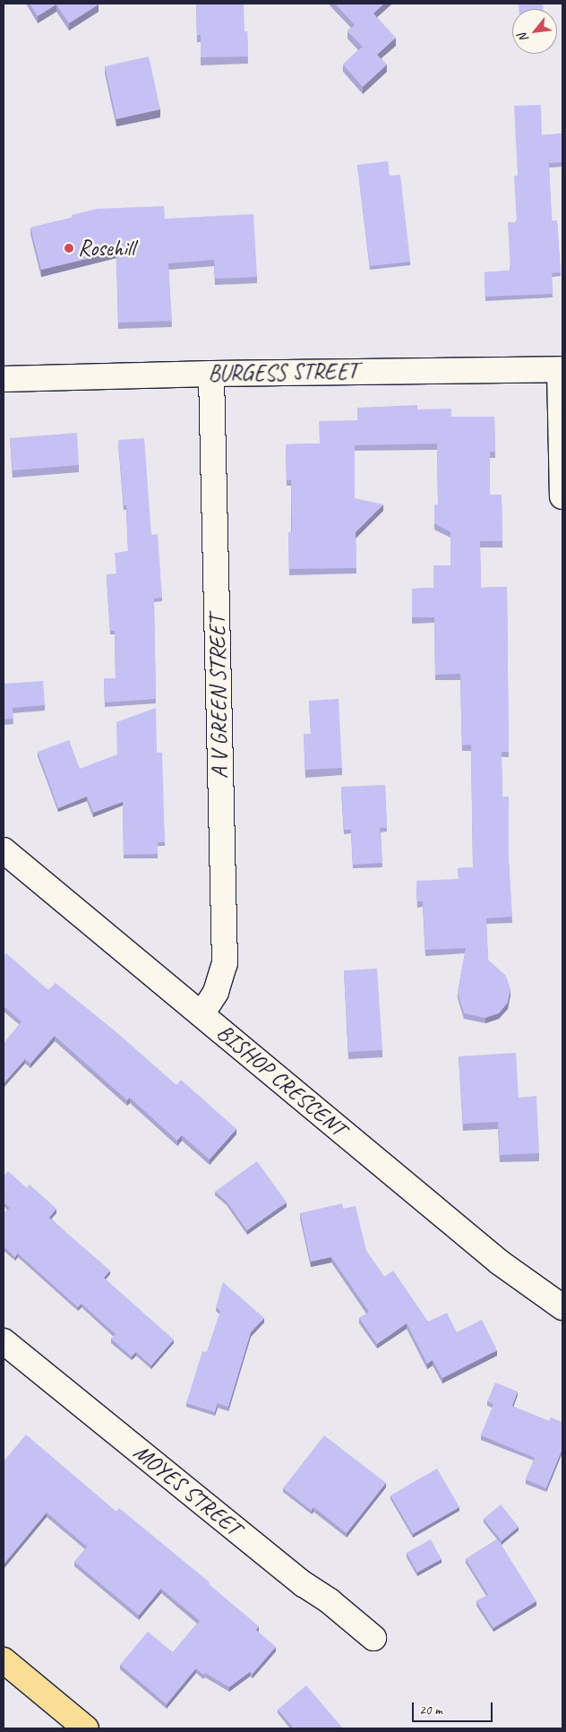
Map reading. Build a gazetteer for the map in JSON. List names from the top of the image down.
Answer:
{
  "streets": {
    "street": [
      "BURGESS STREET",
      "A V GREEN STREET",
      "BISHOP CRESCENT",
      "MOYES STREET"
    ]
  },
  "crossings": [
    ["BURGESS STREET", "A V GREEN STREET"],
    ["A V GREEN STREET", "BISHOP CRESCENT"]
  ],
  "places": ["Rosehill"],
  "scale_bar": "20 m",
  "north": "bottom left"
}
